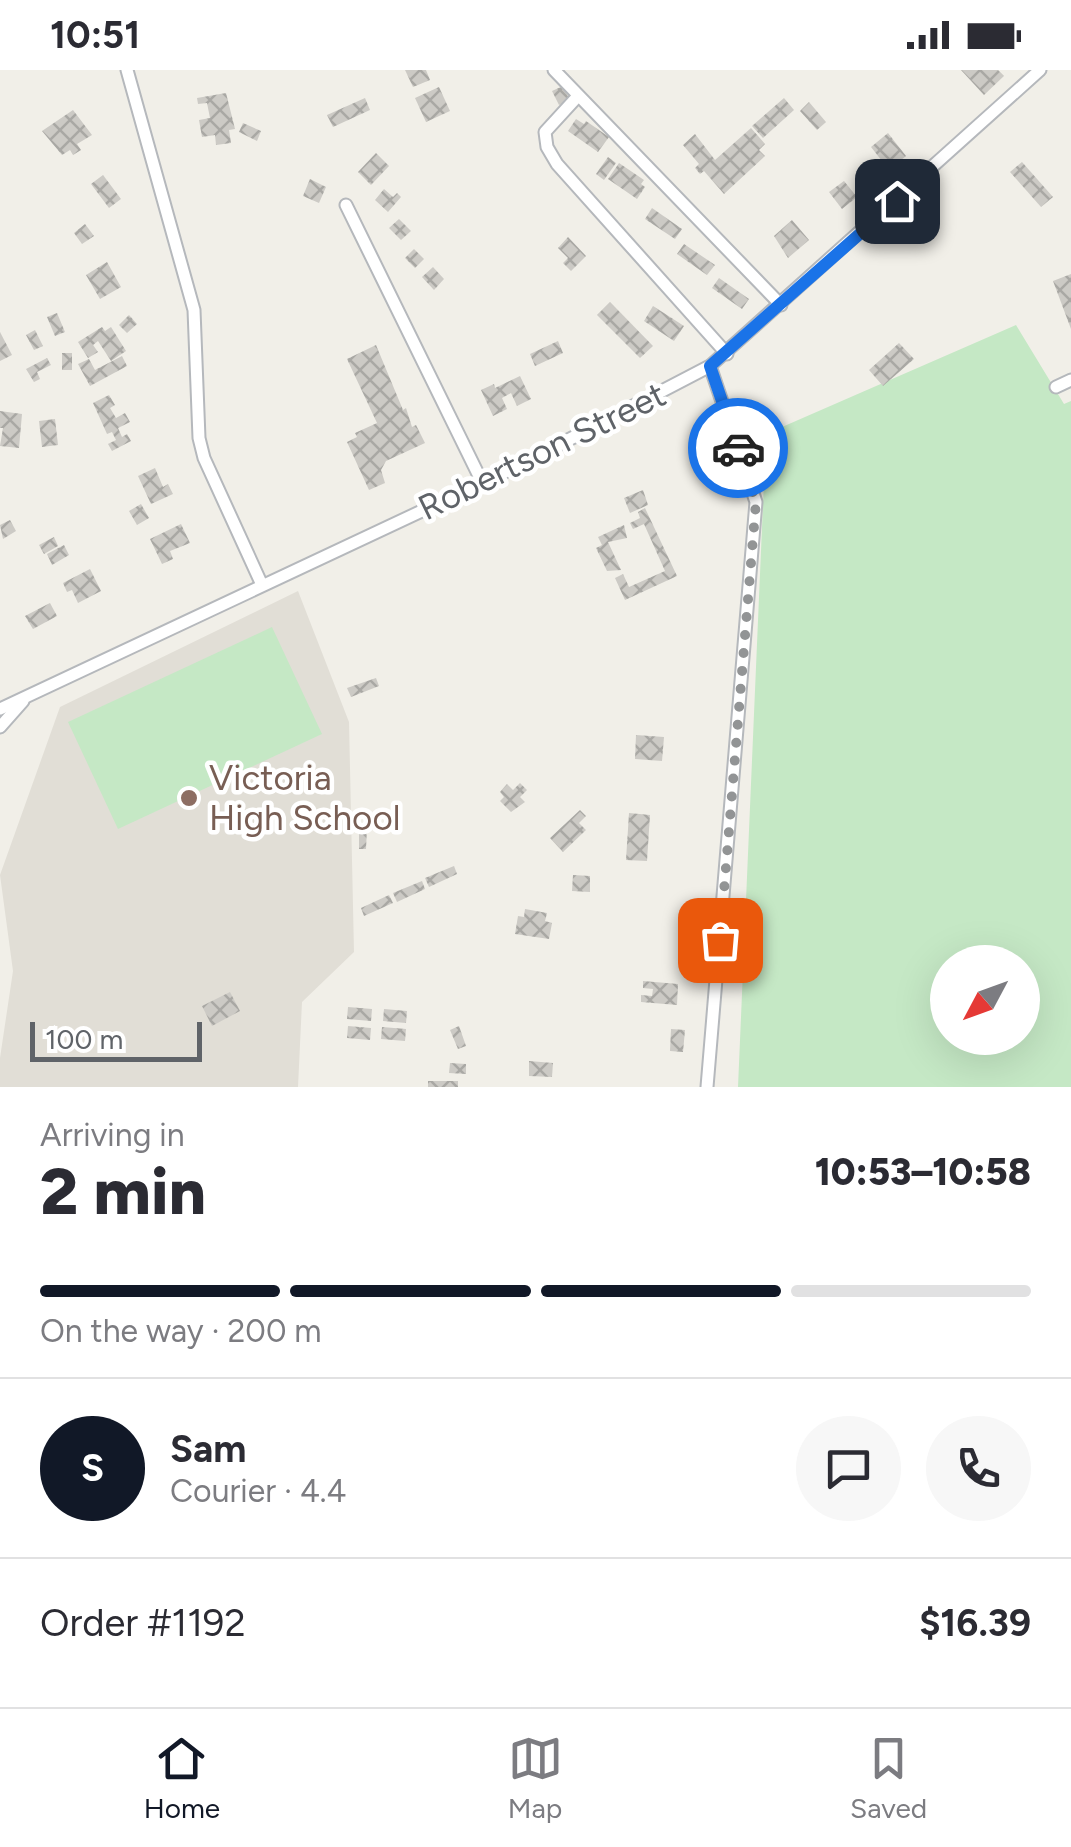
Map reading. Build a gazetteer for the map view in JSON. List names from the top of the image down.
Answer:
{
  "streets": {
    "street": ["Robertson Street"]
  },
  "places": ["Victoria High School"],
  "scale_bar": "100 m",
  "north": "bottom left",
  "page": {
    "status": "10:51",
    "scale": "100 m",
    "heading": ["2 min", "Arriving in", "10:53–10:58"],
    "panel": [
      "Sam",
      "Courier · 4.4",
      "Order #1192",
      "$16.39"
    ],
    "bar": "On the way · 200 m",
    "round": "S",
    "tabs": ["Home", "Map", "Saved"]
  }
}
